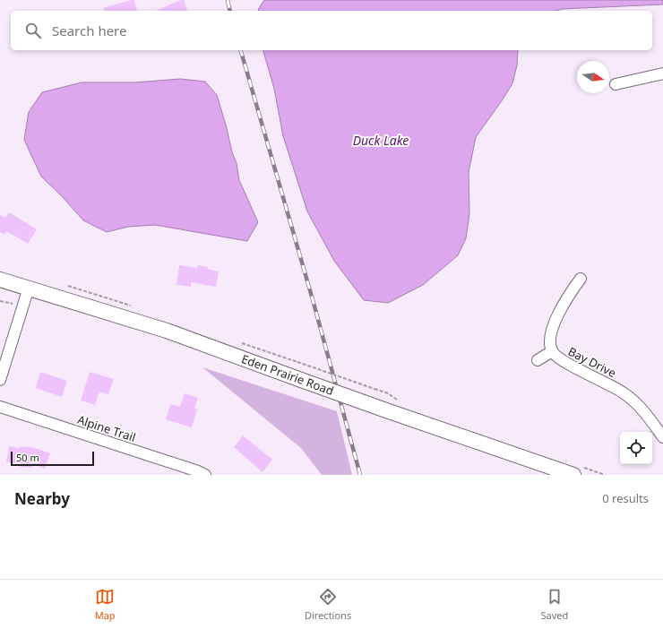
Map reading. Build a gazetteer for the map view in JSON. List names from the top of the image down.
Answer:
{
  "streets": {
    "main road": ["Eden Prairie Road"],
    "street": ["Bay Drive", "Alpine Trail"]
  },
  "water": ["Duck Lake"],
  "scale_bar": "50 m",
  "north": "right",
  "page": {
    "search": "Search here",
    "scale": "50 m",
    "heading": ["Nearby", "0 results"],
    "nav": ["Map", "Directions", "Saved"]
  }
}
